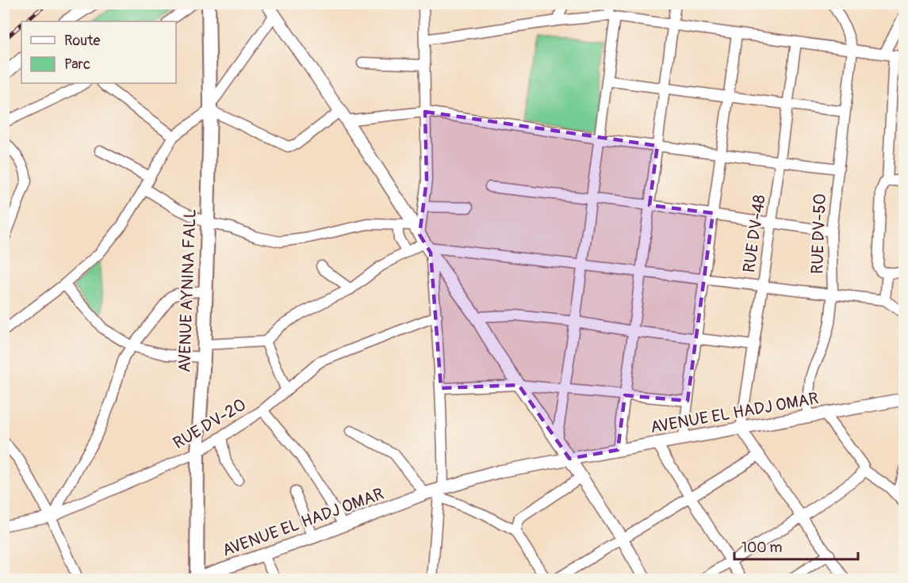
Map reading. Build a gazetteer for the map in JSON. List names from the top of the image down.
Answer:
{
  "streets": {
    "main road": ["AVENUE AYNINA FALL"],
    "street": [
      "RUE DV-48",
      "RUE DV-50",
      "AVENUE EL HADJ OMAR",
      "RUE DV-20"
    ]
  },
  "crossings": [
    ["RUE DV-48", "AVENUE EL HADJ OMAR"],
    ["RUE DV-50", "AVENUE EL HADJ OMAR"],
    ["AVENUE AYNINA FALL", "AVENUE EL HADJ OMAR"],
    ["AVENUE AYNINA FALL", "RUE DV-20"]
  ],
  "legend": ["Route", "Parc"],
  "scale_bar": "100 m"
}
